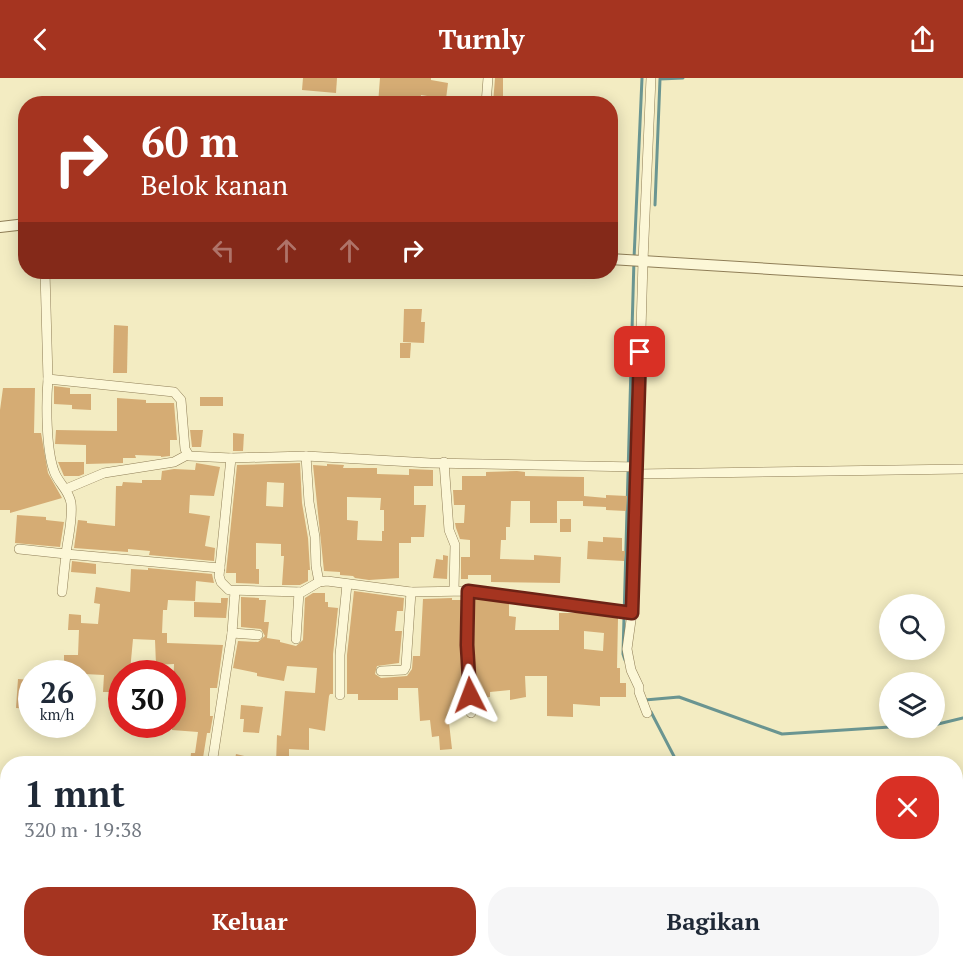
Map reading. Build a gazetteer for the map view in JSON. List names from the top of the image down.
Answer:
{
  "page": {
    "header": "Turnly",
    "turn": ["60 m", "Belok kanan"],
    "speed": "26 km/h",
    "limit": "30",
    "heading": ["1 mnt", "320 m · 19:38"],
    "buttons": ["Keluar", "Bagikan"]
  }
}
